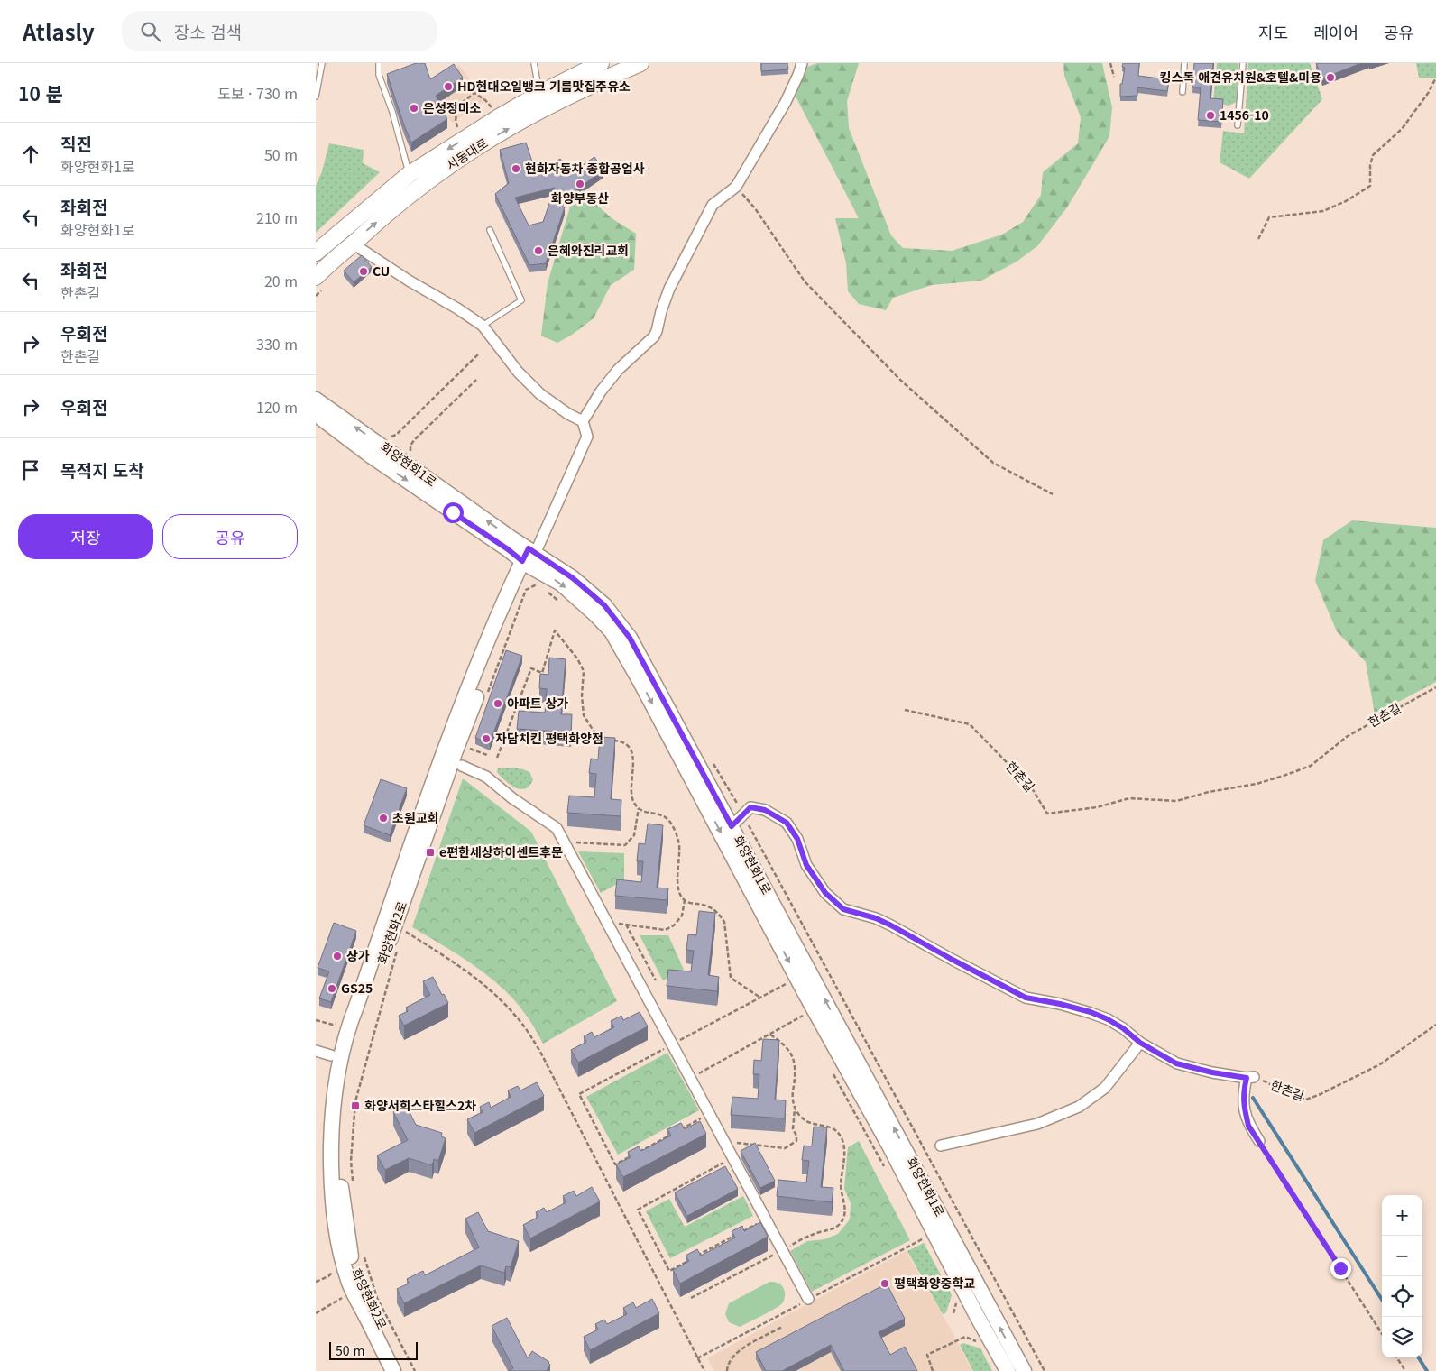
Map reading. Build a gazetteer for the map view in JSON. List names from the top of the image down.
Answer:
{
  "streets": {
    "main road": ["서동대로"],
    "street": ["화양현화1로", "화양현화2로"],
    "path": ["한촌길"]
  },
  "crossings": [
    ["화양현화1로", "화양현화2로"]
  ],
  "places": {
    "other": [
      "킹스독 애견유치원&호텔&미용",
      "HD현대오일뱅크 기름맛집주유소",
      "은성정미소",
      "1456-10",
      "현화자동차 종합공업사",
      "화양부동산",
      "은혜와진리교회",
      "CU",
      "아파트 상가",
      "자담치킨 평택화양점",
      "초원교회",
      "상가",
      "GS25",
      "평택화양중학교"
    ],
    "transit": ["e편한세상하이센트후문", "화양서희스타힐스2차"]
  },
  "scale_bar": "50 m",
  "page": {
    "header": "Atlasly",
    "search": "장소 검색",
    "nav": ["지도", "레이어", "공유"],
    "heading": ["10 분", "도보 · 730 m"],
    "list": [
      ["직진", "화양현화1로", "50 m"],
      ["좌회전", "화양현화1로", "210 m"],
      ["좌회전", "한촌길", "20 m"],
      ["우회전", "한촌길", "330 m"],
      ["우회전", "120 m"],
      "목적지 도착"
    ],
    "buttons": ["저장", "공유"],
    "map_buttons": ["+", "−"],
    "scale": "50 m"
  }
}
